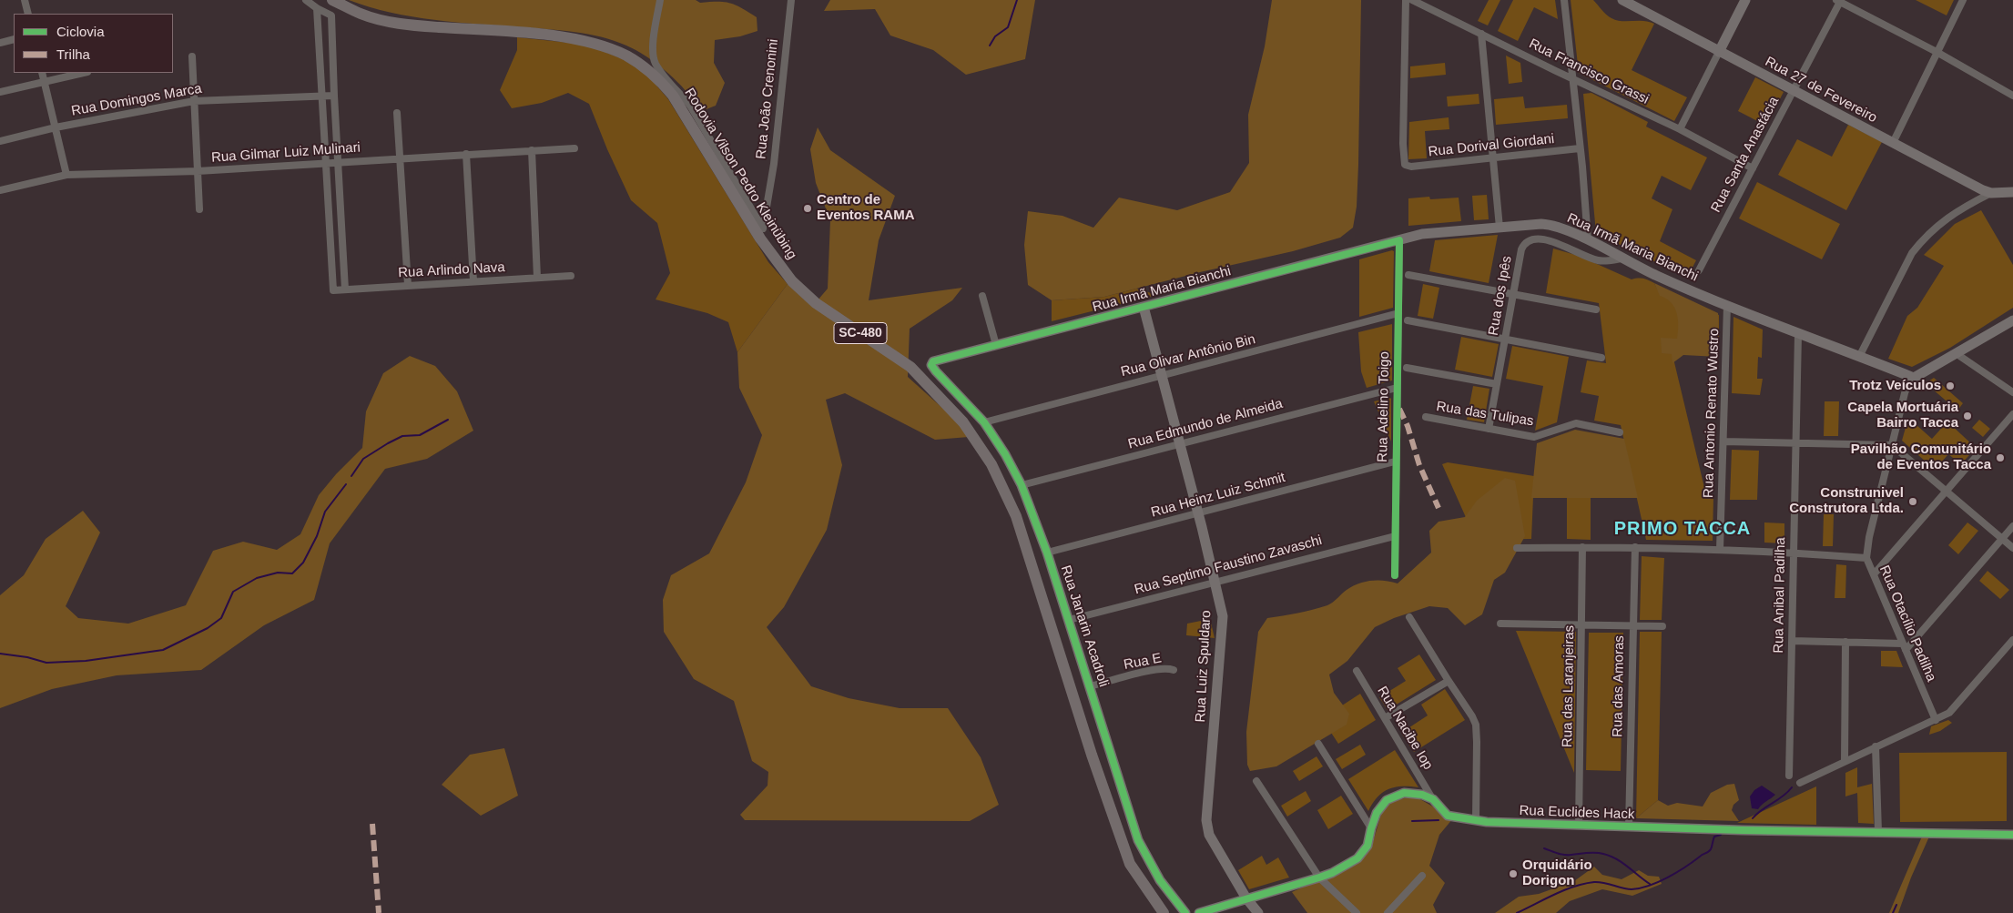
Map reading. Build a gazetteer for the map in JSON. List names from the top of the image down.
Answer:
{
  "streets": {
    "main road": ["Rodovia Vilson Pedro Kleinübing", "SC-480"],
    "street": [
      "Rua Francisco Grassi",
      "Rua 27 de Fevereiro",
      "Rua João Crenonini",
      "Rua Domingos Marca",
      "Rua Dorival Giordani",
      "Rua Gilmar Luiz Mulinari",
      "Rua Santa Anastácia",
      "Rua Irmã Maria Bianchi",
      "Rua Arlindo Nava",
      "Rua dos Ipês",
      "Rua Olivar Antônio Bin",
      "Rua Adelino Toigo",
      "Rua Antonio Renato Wustro",
      "Rua das Tulipas",
      "Rua Edmundo de Almeida",
      "Rua Heinz Luiz Schmit",
      "Rua Septimo Faustino Zavaschi",
      "Rua Anibal Padilha",
      "Rua Otacílio Padilha",
      "Rua Janarin Acadroli",
      "Rua E",
      "Rua Luiz Spuldaro",
      "Rua das Laranjeiras",
      "Rua das Amoras",
      "Rua Nacibe Iop",
      "Rua Euclides Hack"
    ]
  },
  "crossings": [
    ["Rua Francisco Grassi", "Rua Santa Anastácia"],
    ["Rua 27 de Fevereiro", "Rua Santa Anastácia"],
    ["Rua João Crenonini", "Rodovia Vilson Pedro Kleinübing"],
    ["Rua Gilmar Luiz Mulinari", "Rua Arlindo Nava"],
    ["Rua Irmã Maria Bianchi", "Rua dos Ipês"],
    ["Rua Irmã Maria Bianchi", "Rua Adelino Toigo"],
    ["Rua Irmã Maria Bianchi", "Rua Antonio Renato Wustro"],
    ["Rua Irmã Maria Bianchi", "Rua Anibal Padilha"],
    ["Rua Irmã Maria Bianchi", "Rua Otacílio Padilha"],
    ["Rua Irmã Maria Bianchi", "Rua Janarin Acadroli"],
    ["Rua Irmã Maria Bianchi", "Rua Luiz Spuldaro"],
    ["Rua dos Ipês", "Rua das Tulipas"],
    ["Rua Olivar Antônio Bin", "Rua Adelino Toigo"],
    ["Rua Olivar Antônio Bin", "Rua Janarin Acadroli"],
    ["Rua Olivar Antônio Bin", "Rua Luiz Spuldaro"],
    ["Rua Adelino Toigo", "Rua Edmundo de Almeida"],
    ["Rua Adelino Toigo", "Rua Heinz Luiz Schmit"],
    ["Rua Adelino Toigo", "Rua Septimo Faustino Zavaschi"],
    ["Rua Edmundo de Almeida", "Rua Janarin Acadroli"],
    ["Rua Edmundo de Almeida", "Rua Luiz Spuldaro"],
    ["Rua Heinz Luiz Schmit", "Rua Janarin Acadroli"],
    ["Rua Heinz Luiz Schmit", "Rua Luiz Spuldaro"],
    ["Rua Septimo Faustino Zavaschi", "Rua Janarin Acadroli"],
    ["Rua Septimo Faustino Zavaschi", "Rua Luiz Spuldaro"],
    ["Rua Janarin Acadroli", "Rua E"],
    ["Rua das Laranjeiras", "Rua Euclides Hack"],
    ["Rua das Amoras", "Rua Euclides Hack"],
    ["Rua Nacibe Iop", "Rua Euclides Hack"]
  ],
  "districts": ["PRIMO TACCA"],
  "places": [
    "Centro de Eventos RAMA",
    "Trotz Veículos",
    "Capela Mortuária Bairro Tacca",
    "Pavilhão Comunitário de Eventos Tacca",
    "Construnivel Construtora Ltda.",
    "Orquidário Dorigon"
  ],
  "legend": ["Ciclovia", "Trilha"]
}
